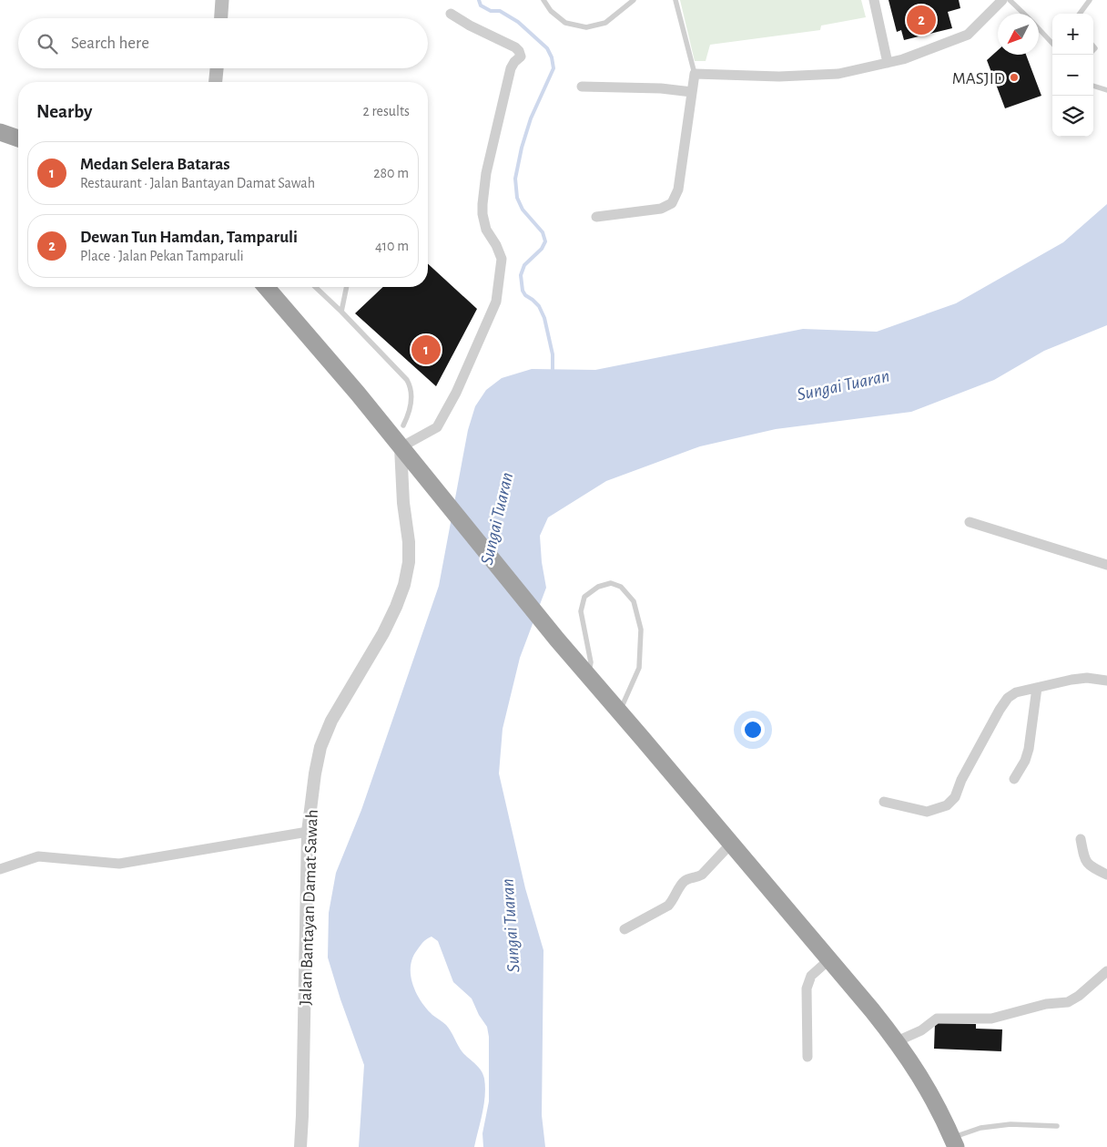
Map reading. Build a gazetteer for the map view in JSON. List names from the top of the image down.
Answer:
{
  "streets": {
    "street": ["Jalan Bantayan Damat Sawah"]
  },
  "water": ["Sungai Tuaran"],
  "places": ["MASJID"],
  "north": "bottom left",
  "page": {
    "pins": ["2", "1"],
    "map_buttons": ["+", "−"],
    "search": "Search here",
    "heading": ["Nearby", "2 results"],
    "list": [
      {
        "mark": "1",
        "name": "Medan Selera Bataras",
        "note": "Restaurant · Jalan Bantayan Damat Sawah",
        "value": "280 m"
      },
      {
        "mark": "2",
        "name": "Dewan Tun Hamdan, Tamparuli",
        "note": "Place · Jalan Pekan Tamparuli",
        "value": "410 m"
      }
    ]
  }
}
